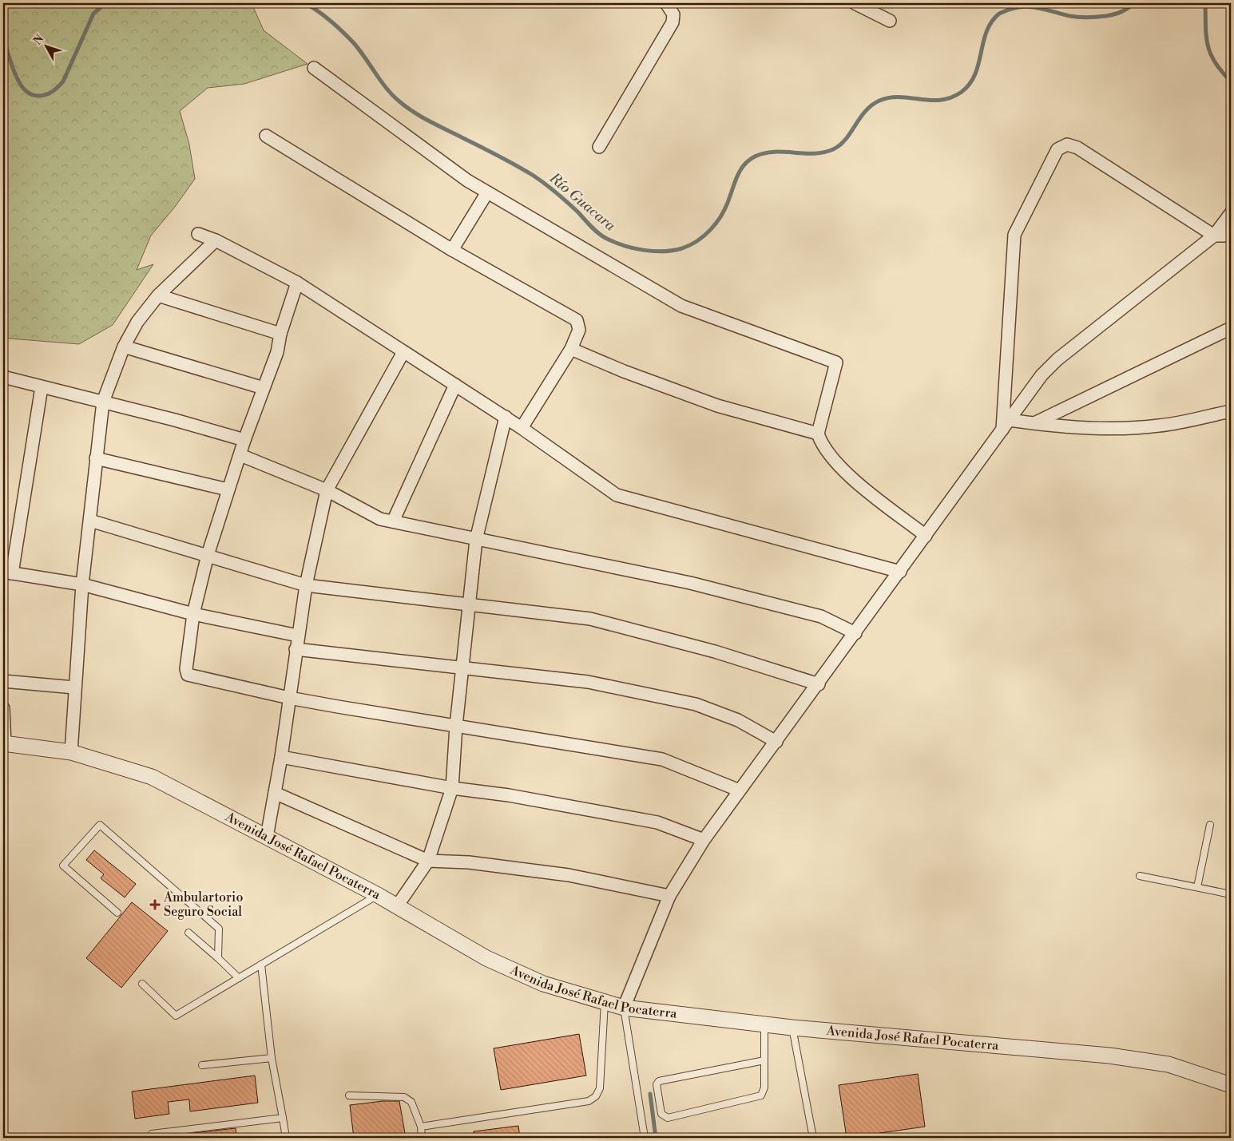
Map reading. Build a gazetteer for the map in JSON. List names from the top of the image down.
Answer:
{
  "streets": {
    "street": ["Avenida José Rafael Pocaterra"]
  },
  "water": ["Río Guacara"],
  "places": {
    "health": ["Ambulartorio Seguro Social"]
  },
  "north": "top left"
}
